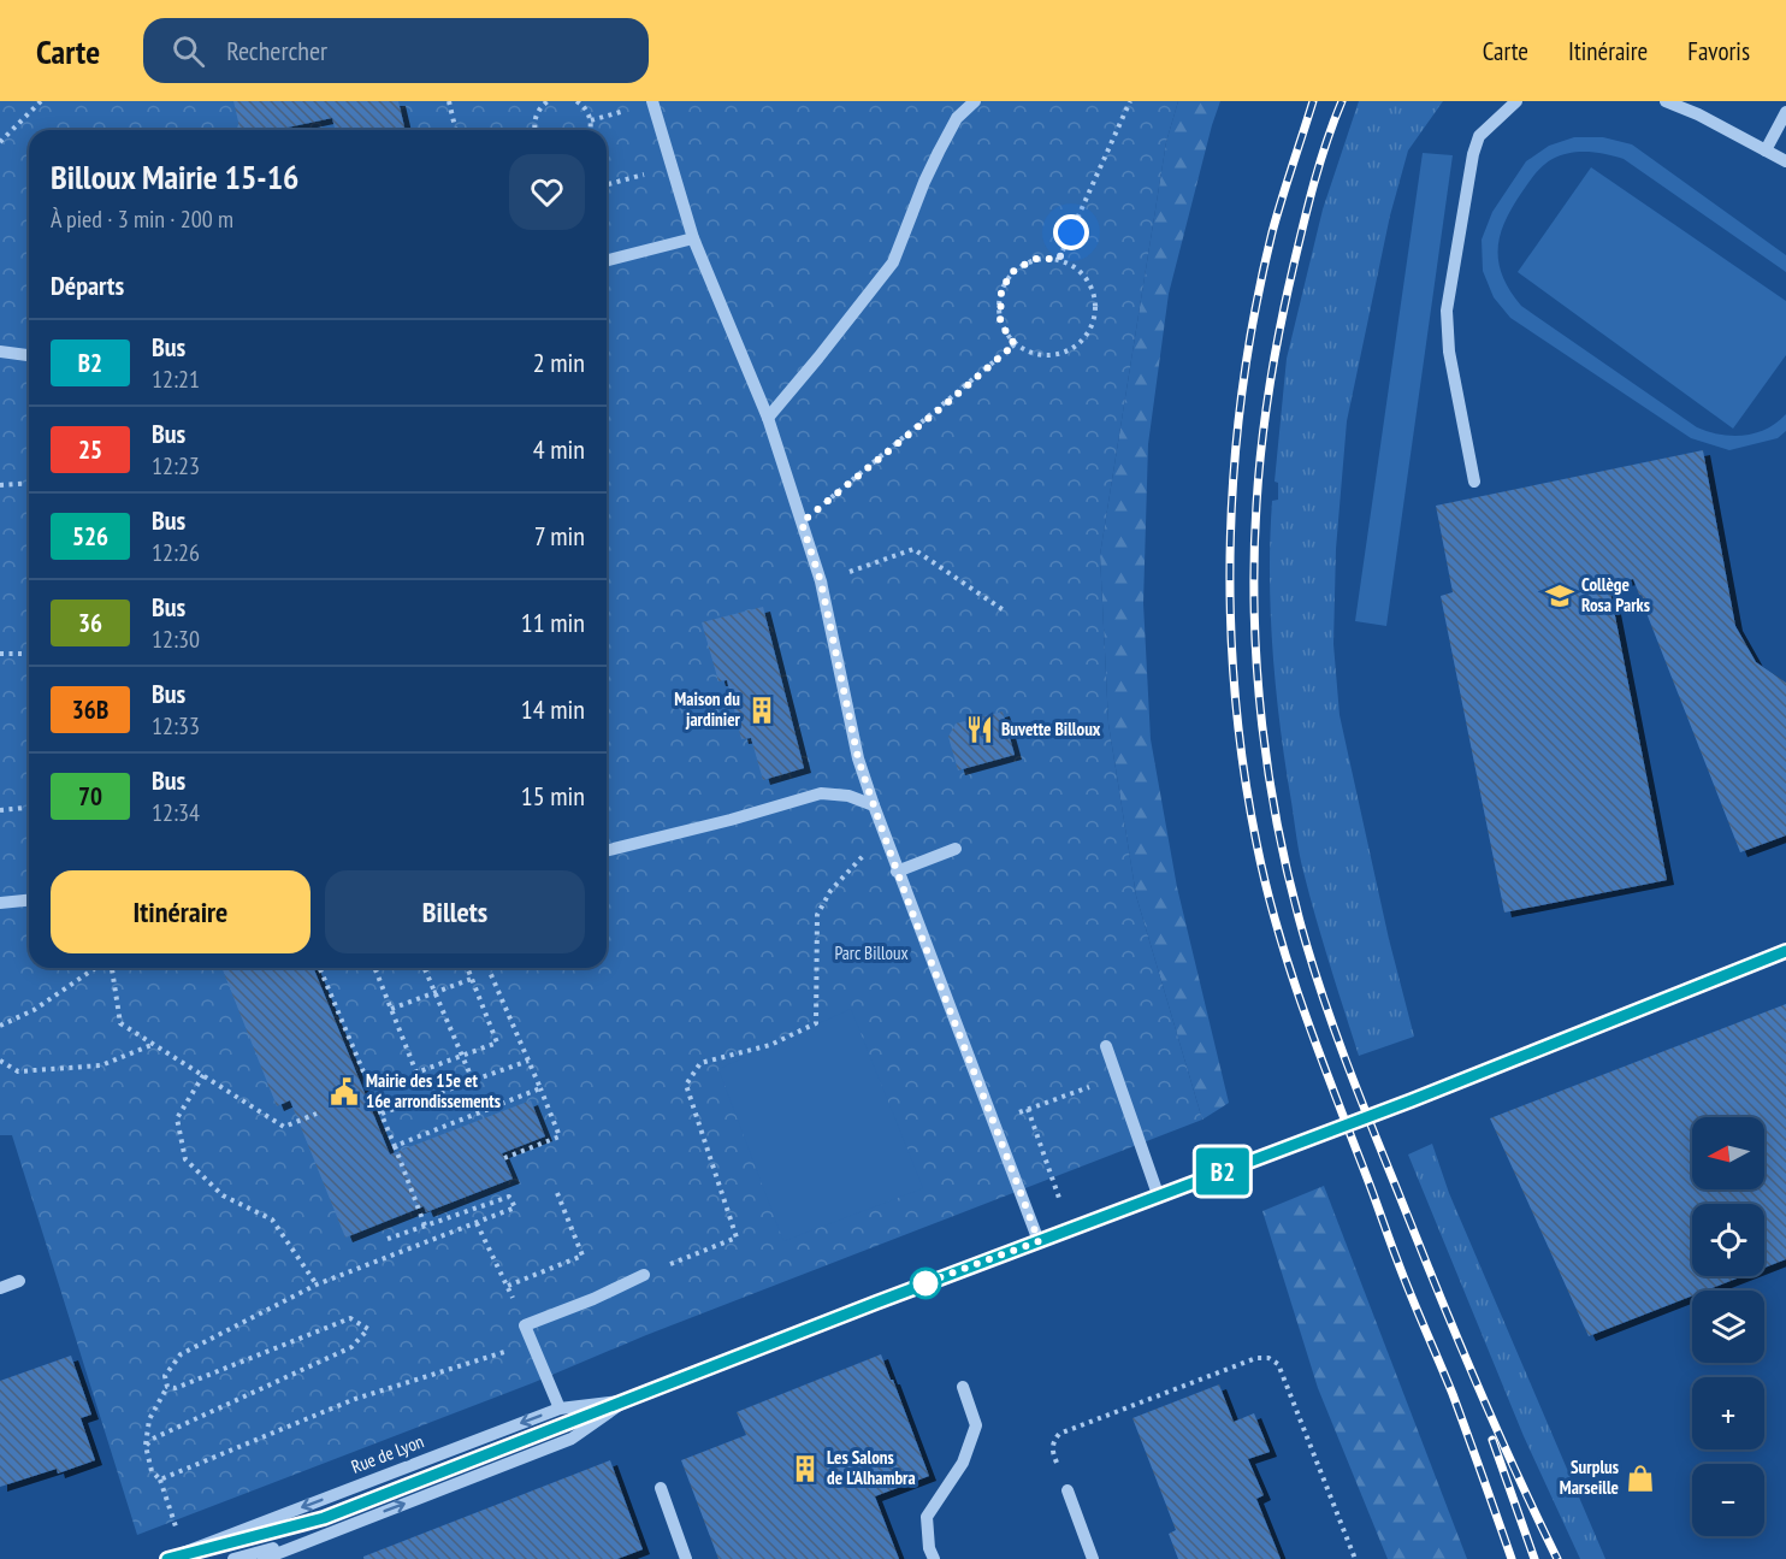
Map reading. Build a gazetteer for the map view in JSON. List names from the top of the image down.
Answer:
{
  "streets": {
    "street": ["Rue de Lyon"]
  },
  "parks": ["Parc Billoux"],
  "places": {
    "school or university": ["Collège Rosa Parks"],
    "building": ["Maison du jardinier", "Les Salons de L'Alhambra"],
    "restaurant": ["Buvette Billoux"],
    "public building": ["Mairie des 15e et 16e arrondissements"],
    "shop": ["Surplus Marseille"]
  },
  "lines": ["bus line B2"],
  "north": "left",
  "page": {
    "header": "Carte",
    "search": "Rechercher",
    "nav": ["Carte", "Itinéraire", "Favoris"],
    "on_map": "B2",
    "heading": [
      ["Billoux Mairie 15-16", "À pied · 3 min · 200 m"],
      "Départs"
    ],
    "list": [
      {
        "mark": "B2",
        "name": "Bus",
        "note": "12:21",
        "value": "2 min"
      },
      {
        "mark": "25",
        "name": "Bus",
        "note": "12:23",
        "value": "4 min"
      },
      {
        "mark": "526",
        "name": "Bus",
        "note": "12:26",
        "value": "7 min"
      },
      {
        "mark": "36",
        "name": "Bus",
        "note": "12:30",
        "value": "11 min"
      },
      {
        "mark": "36B",
        "name": "Bus",
        "note": "12:33",
        "value": "14 min"
      },
      {
        "mark": "70",
        "name": "Bus",
        "note": "12:34",
        "value": "15 min"
      }
    ],
    "buttons": ["Itinéraire", "Billets"],
    "map_buttons": ["+", "−"]
  }
}
